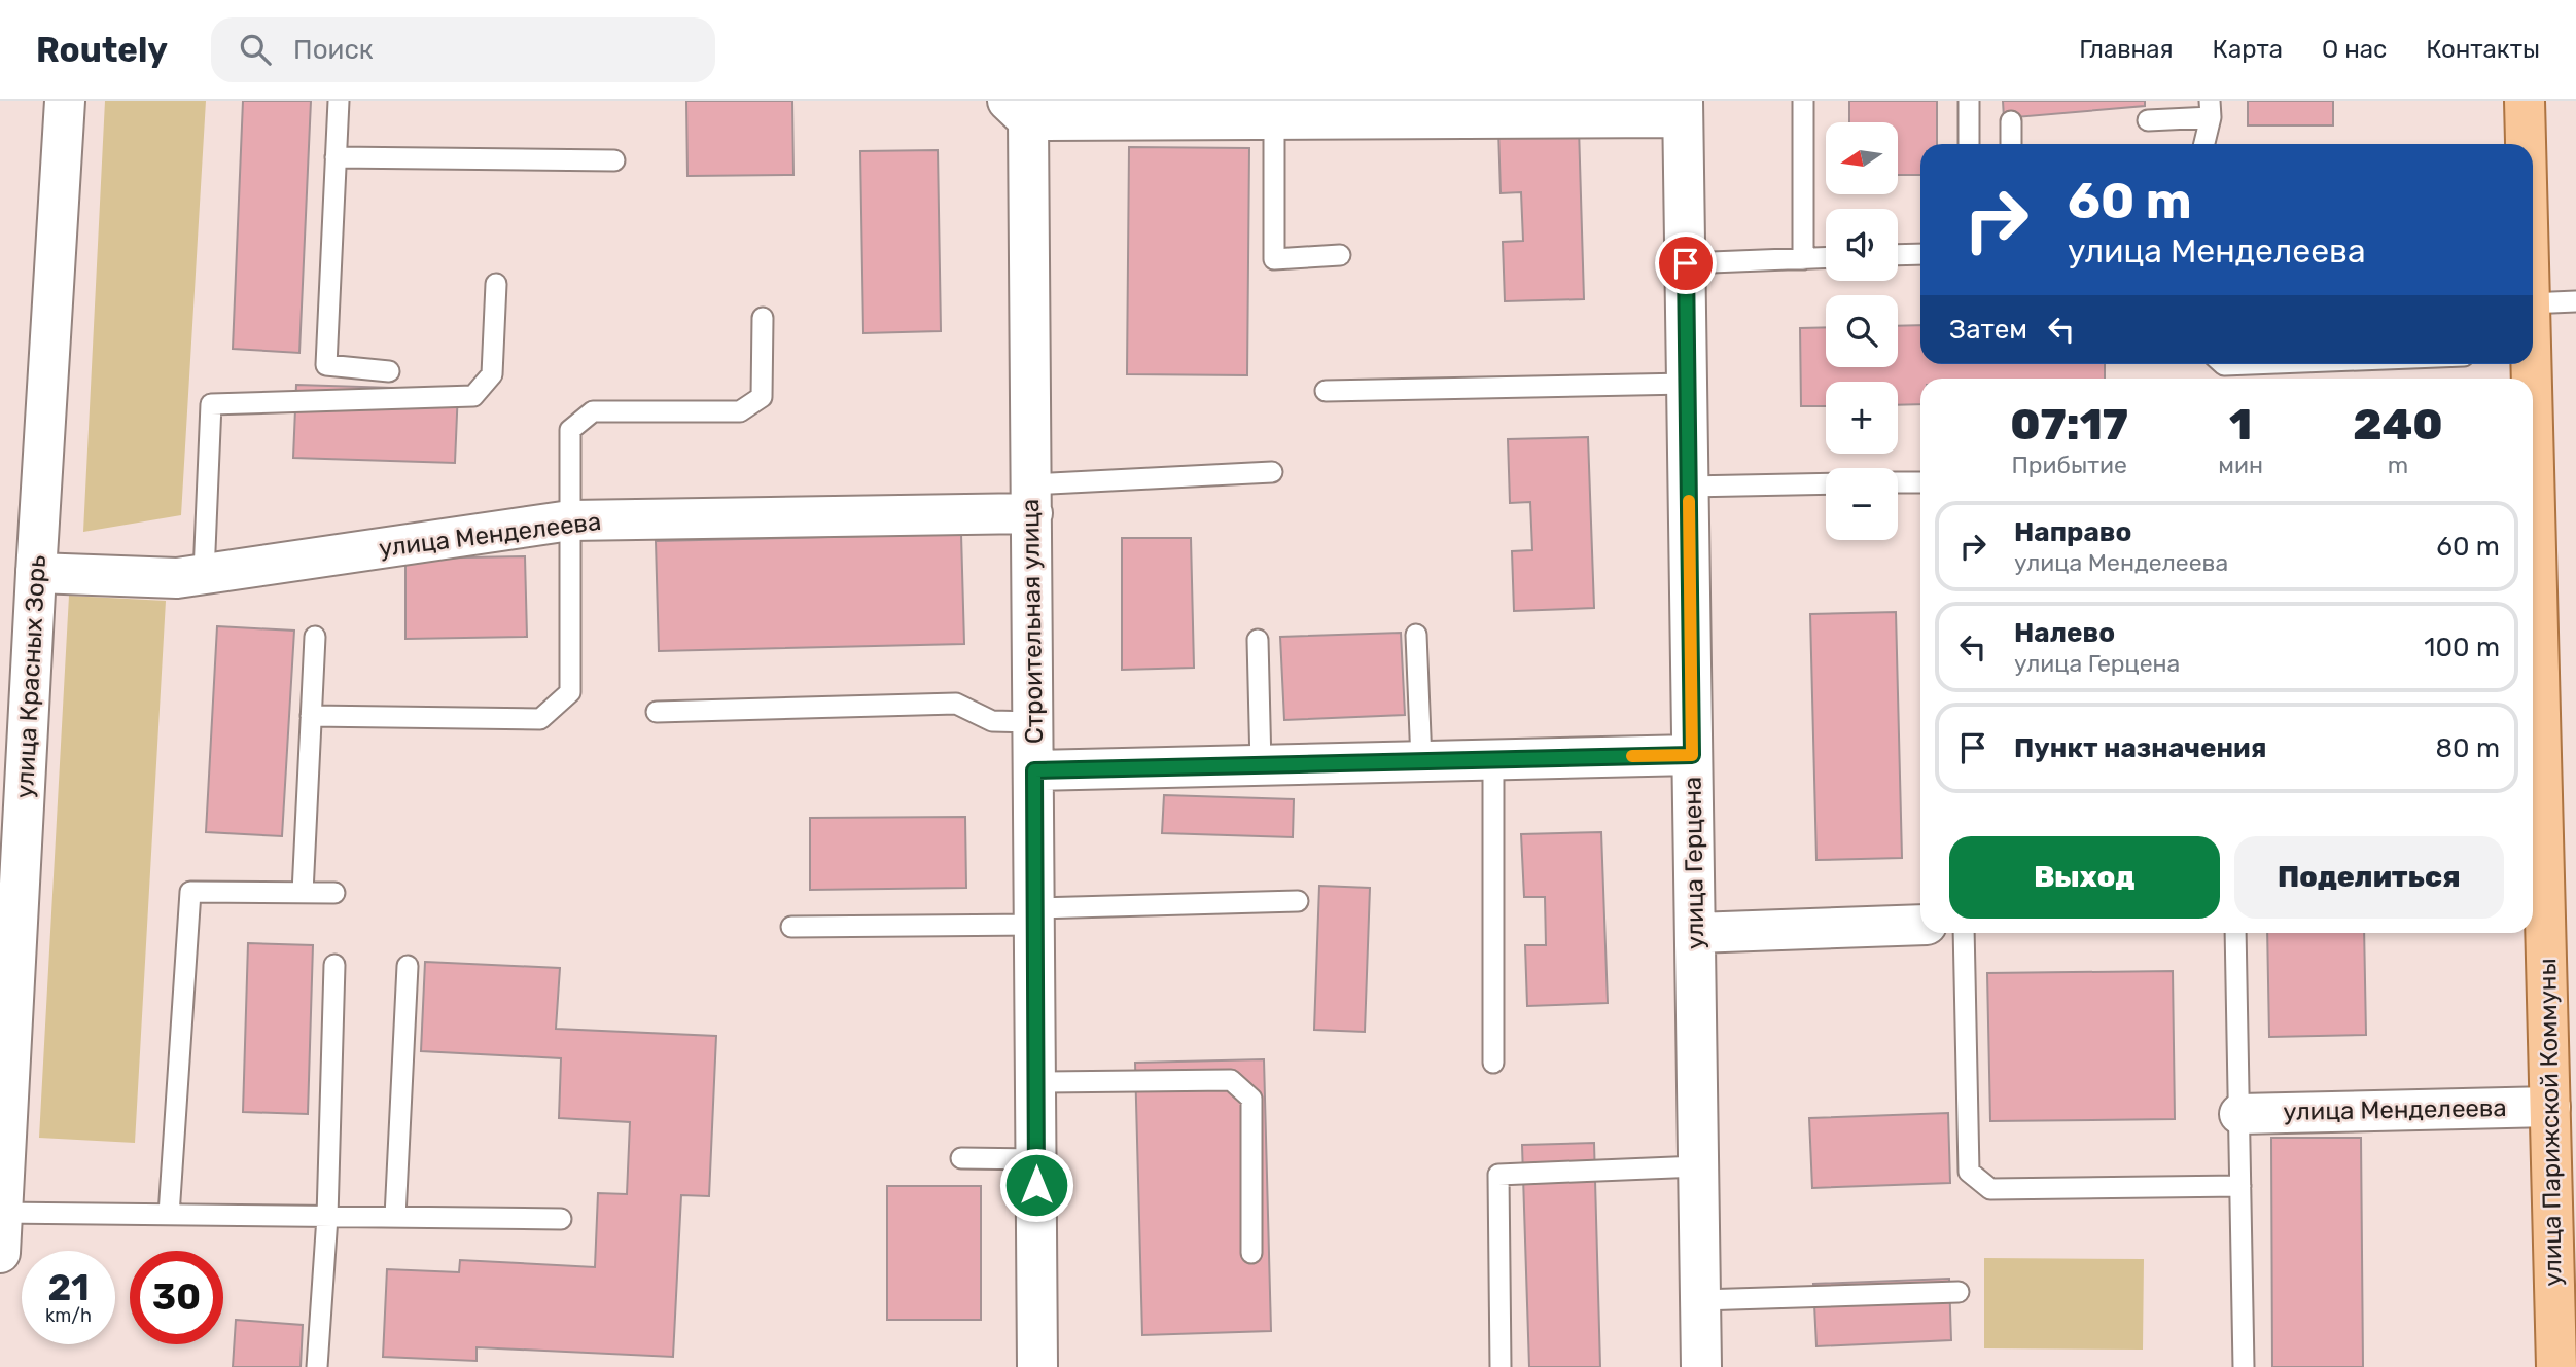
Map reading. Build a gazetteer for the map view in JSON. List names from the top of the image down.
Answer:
{
  "streets": {
    "main road": ["улица Парижской Коммуны"],
    "street": [
      "улица Менделеева",
      "Строительная улица",
      "улица Красных Зорь",
      "улица Герцена"
    ]
  },
  "crossings": [
    ["улица Менделеева", "Строительная улица"],
    ["улица Менделеева", "улица Красных Зорь"],
    ["улица Менделеева", "улица Парижской Коммуны"]
  ],
  "north": "left",
  "page": {
    "header": "Routely",
    "search": "Поиск",
    "nav": [
      "Главная",
      "Карта",
      "О нас",
      "Контакты"
    ],
    "map_buttons": ["+", "−"],
    "turn": ["60 m", "улица Менделеева"],
    "then": "Затем",
    "eta": [
      "07:17",
      "Прибытие",
      "1",
      "мин",
      "240",
      "m"
    ],
    "list": [
      {
        "name": "Направо",
        "note": "улица Менделеева",
        "value": "60 m"
      },
      {
        "name": "Налево",
        "note": "улица Герцена",
        "value": "100 m"
      },
      {
        "name": "Пункт назначения",
        "value": "80 m"
      }
    ],
    "buttons": ["Выход", "Поделиться"],
    "speed": "21 km/h",
    "limit": "30"
  }
}
